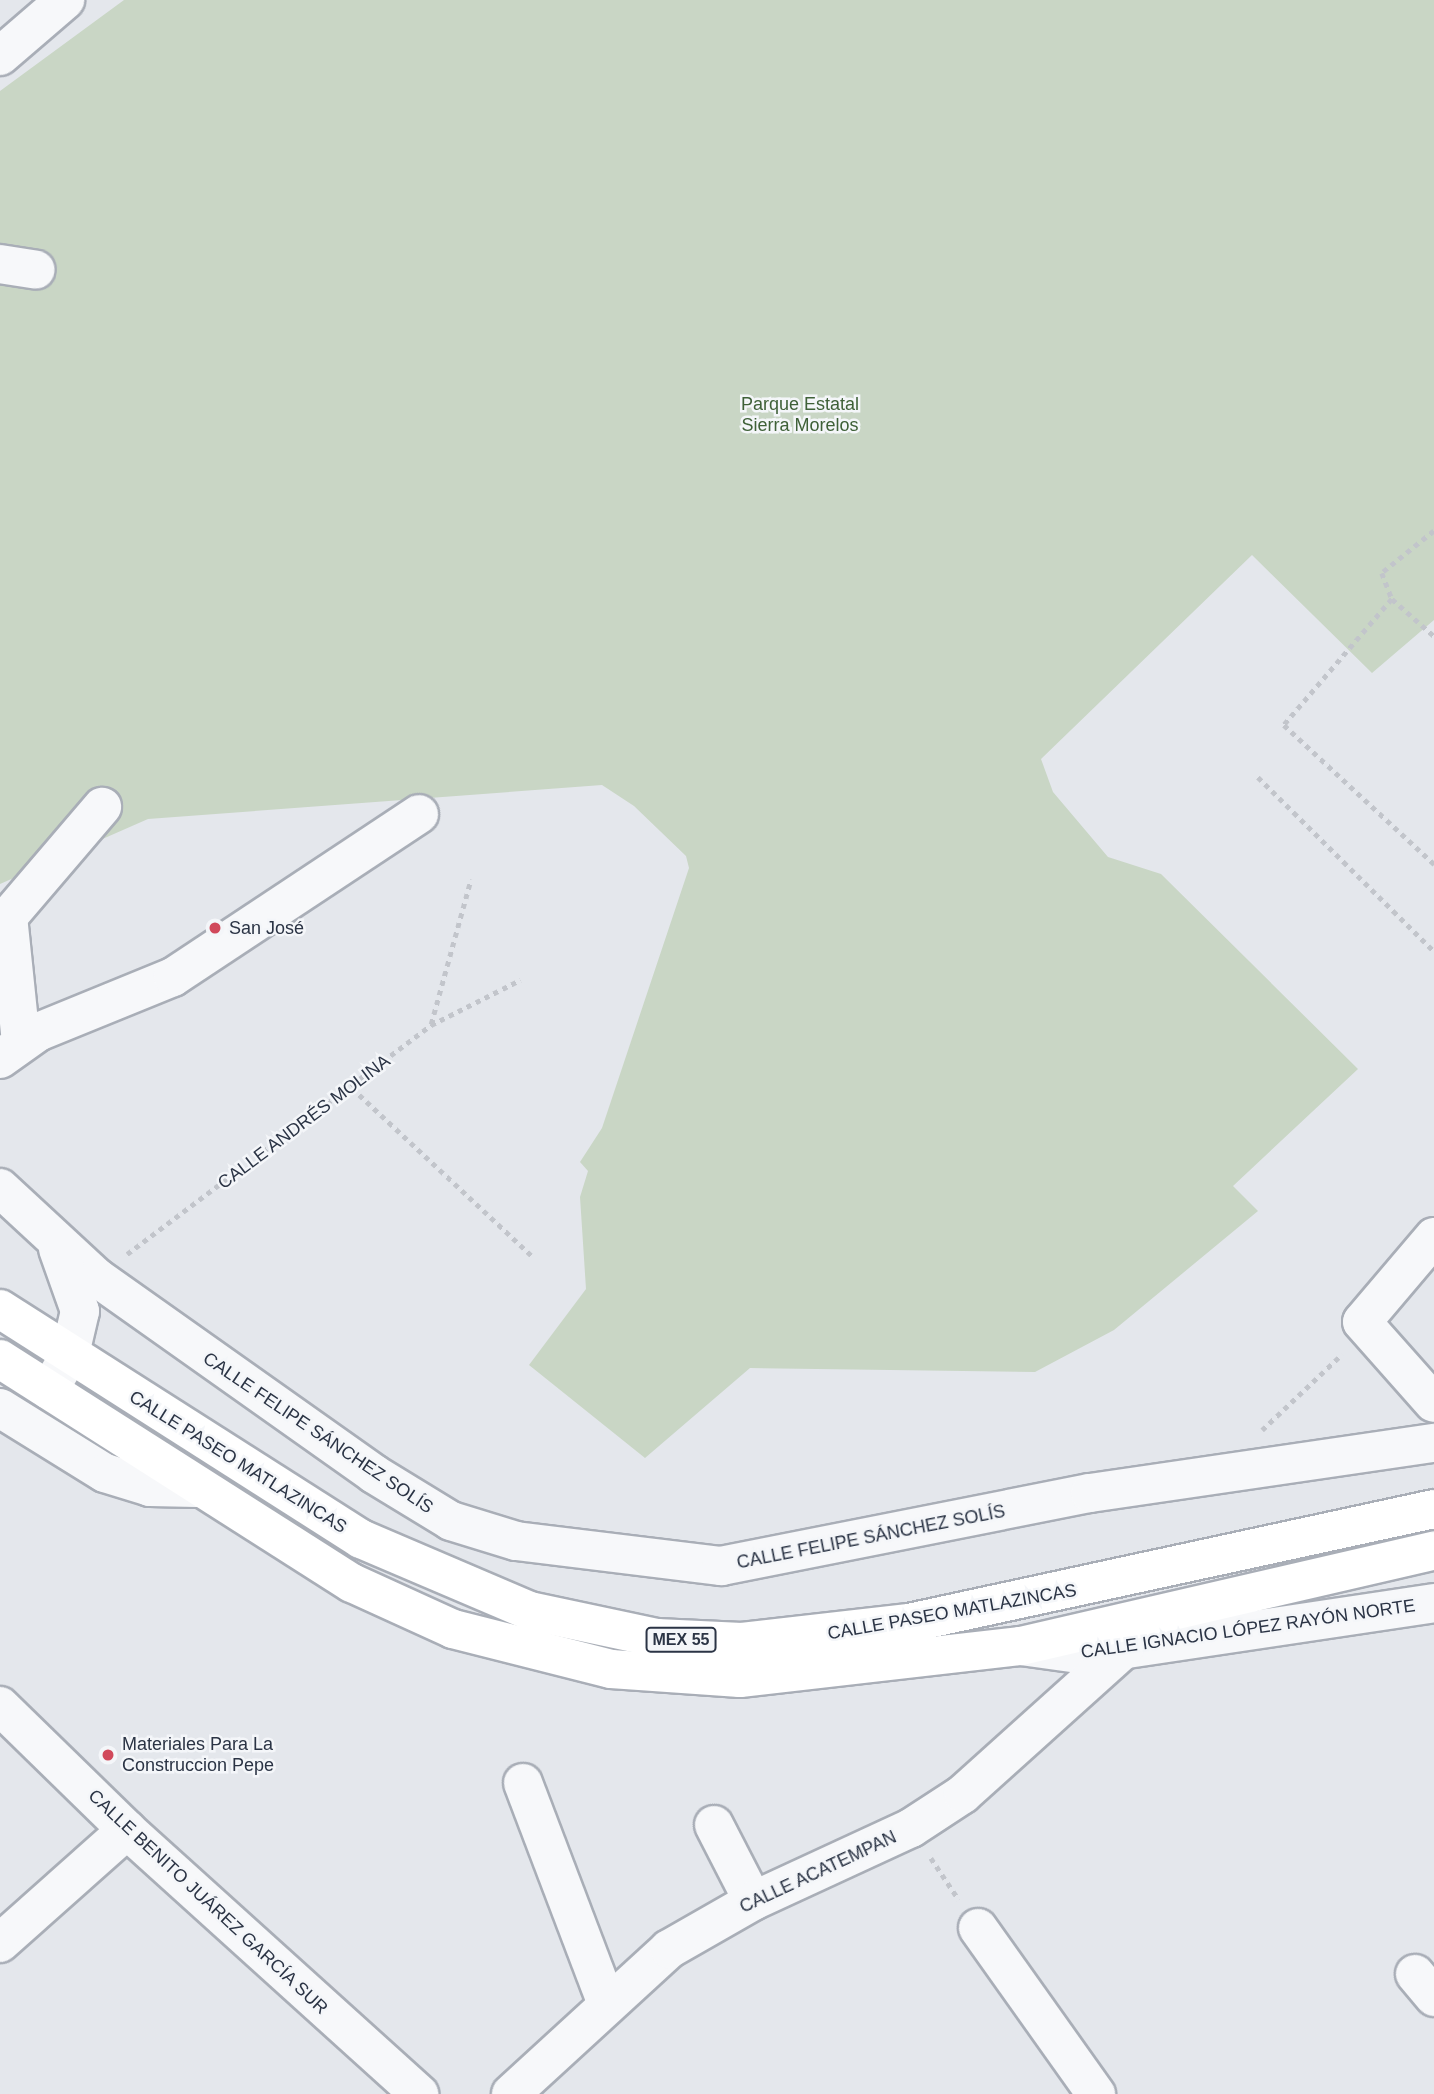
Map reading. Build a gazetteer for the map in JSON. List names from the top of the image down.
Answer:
{
  "streets": {
    "highway": ["CALLE PASEO MATLAZINCAS", "MEX 55"],
    "street": [
      "CALLE FELIPE SÁNCHEZ SOLÍS",
      "CALLE IGNACIO LÓPEZ RAYÓN NORTE",
      "CALLE ACATEMPAN",
      "CALLE BENITO JUÁREZ GARCÍA SUR"
    ],
    "path": ["CALLE ANDRÉS MOLINA"]
  },
  "crossings": [
    ["CALLE ANDRÉS MOLINA", "CALLE FELIPE SÁNCHEZ SOLÍS"],
    ["CALLE IGNACIO LÓPEZ RAYÓN NORTE", "MEX 55"],
    ["CALLE IGNACIO LÓPEZ RAYÓN NORTE", "CALLE ACATEMPAN"]
  ],
  "parks": ["Parque Estatal Sierra Morelos"],
  "places": ["San José", "Materiales Para La Construccion Pepe"]
}
